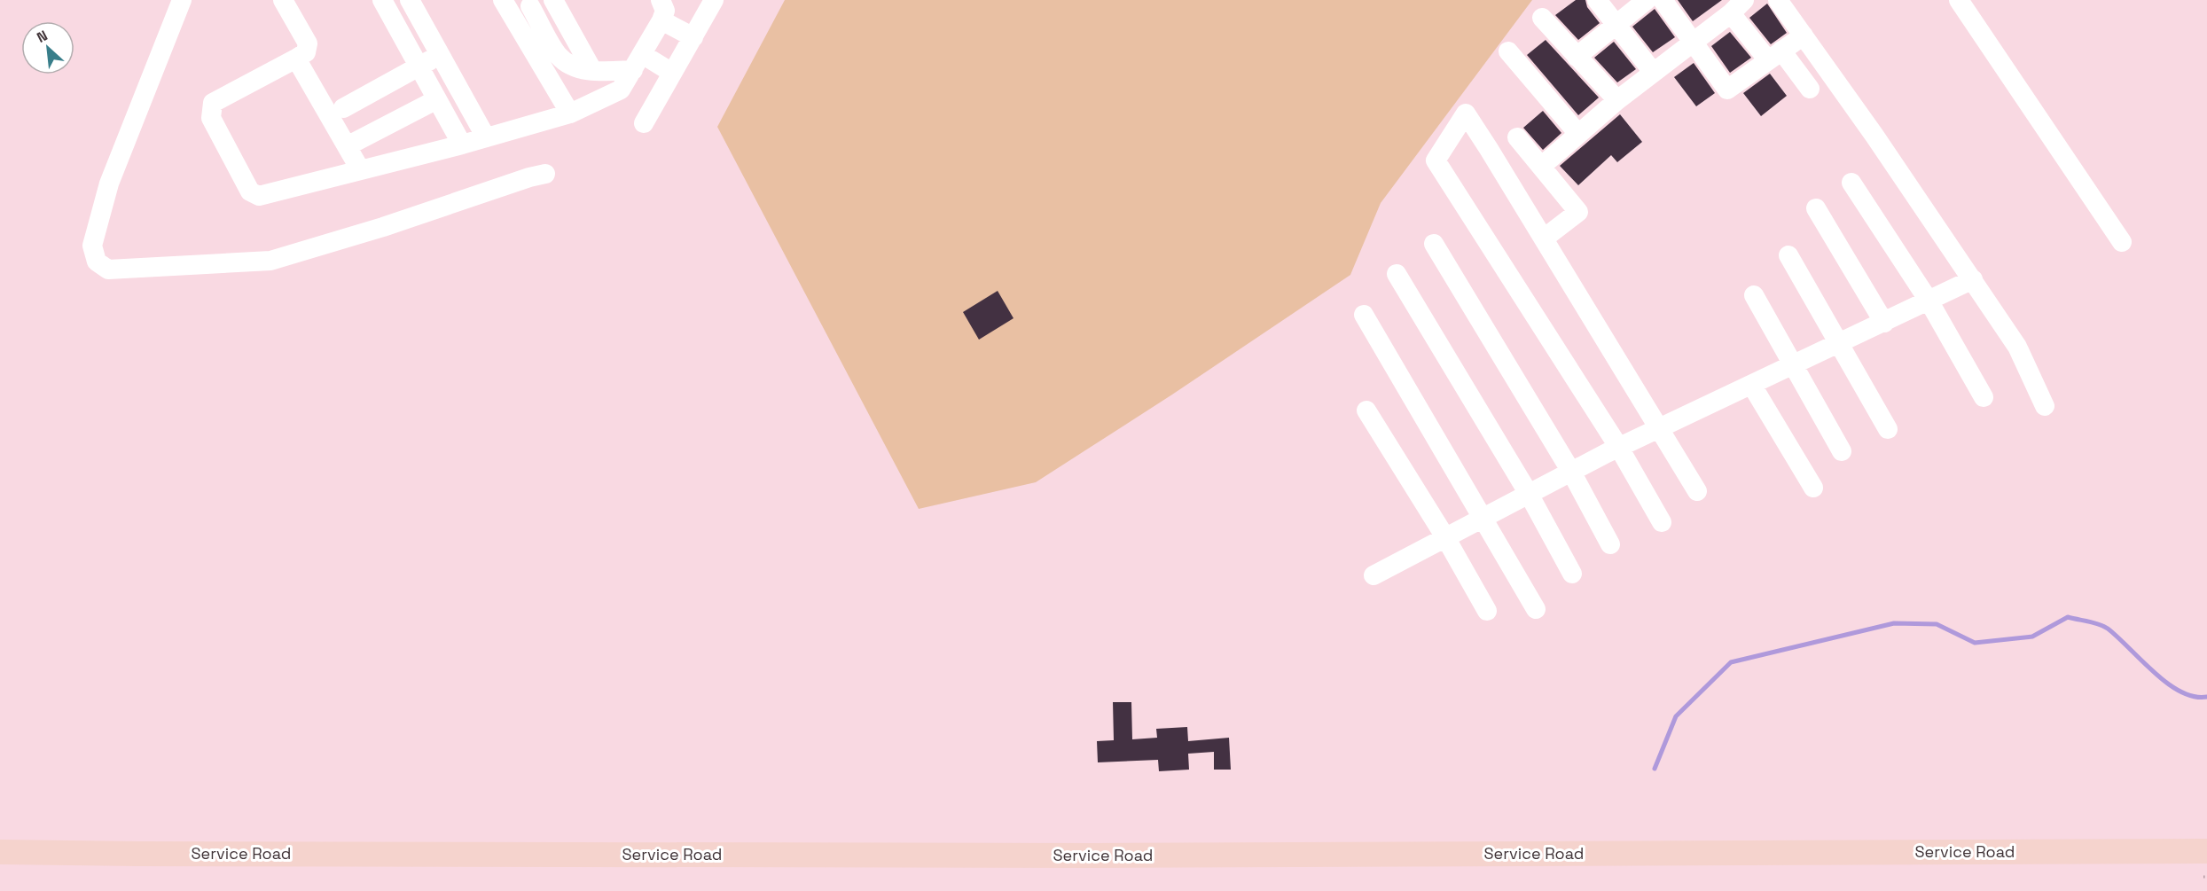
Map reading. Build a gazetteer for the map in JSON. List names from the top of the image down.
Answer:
{
  "streets": {
    "main road": ["Service Road"]
  },
  "north": "top left"
}
